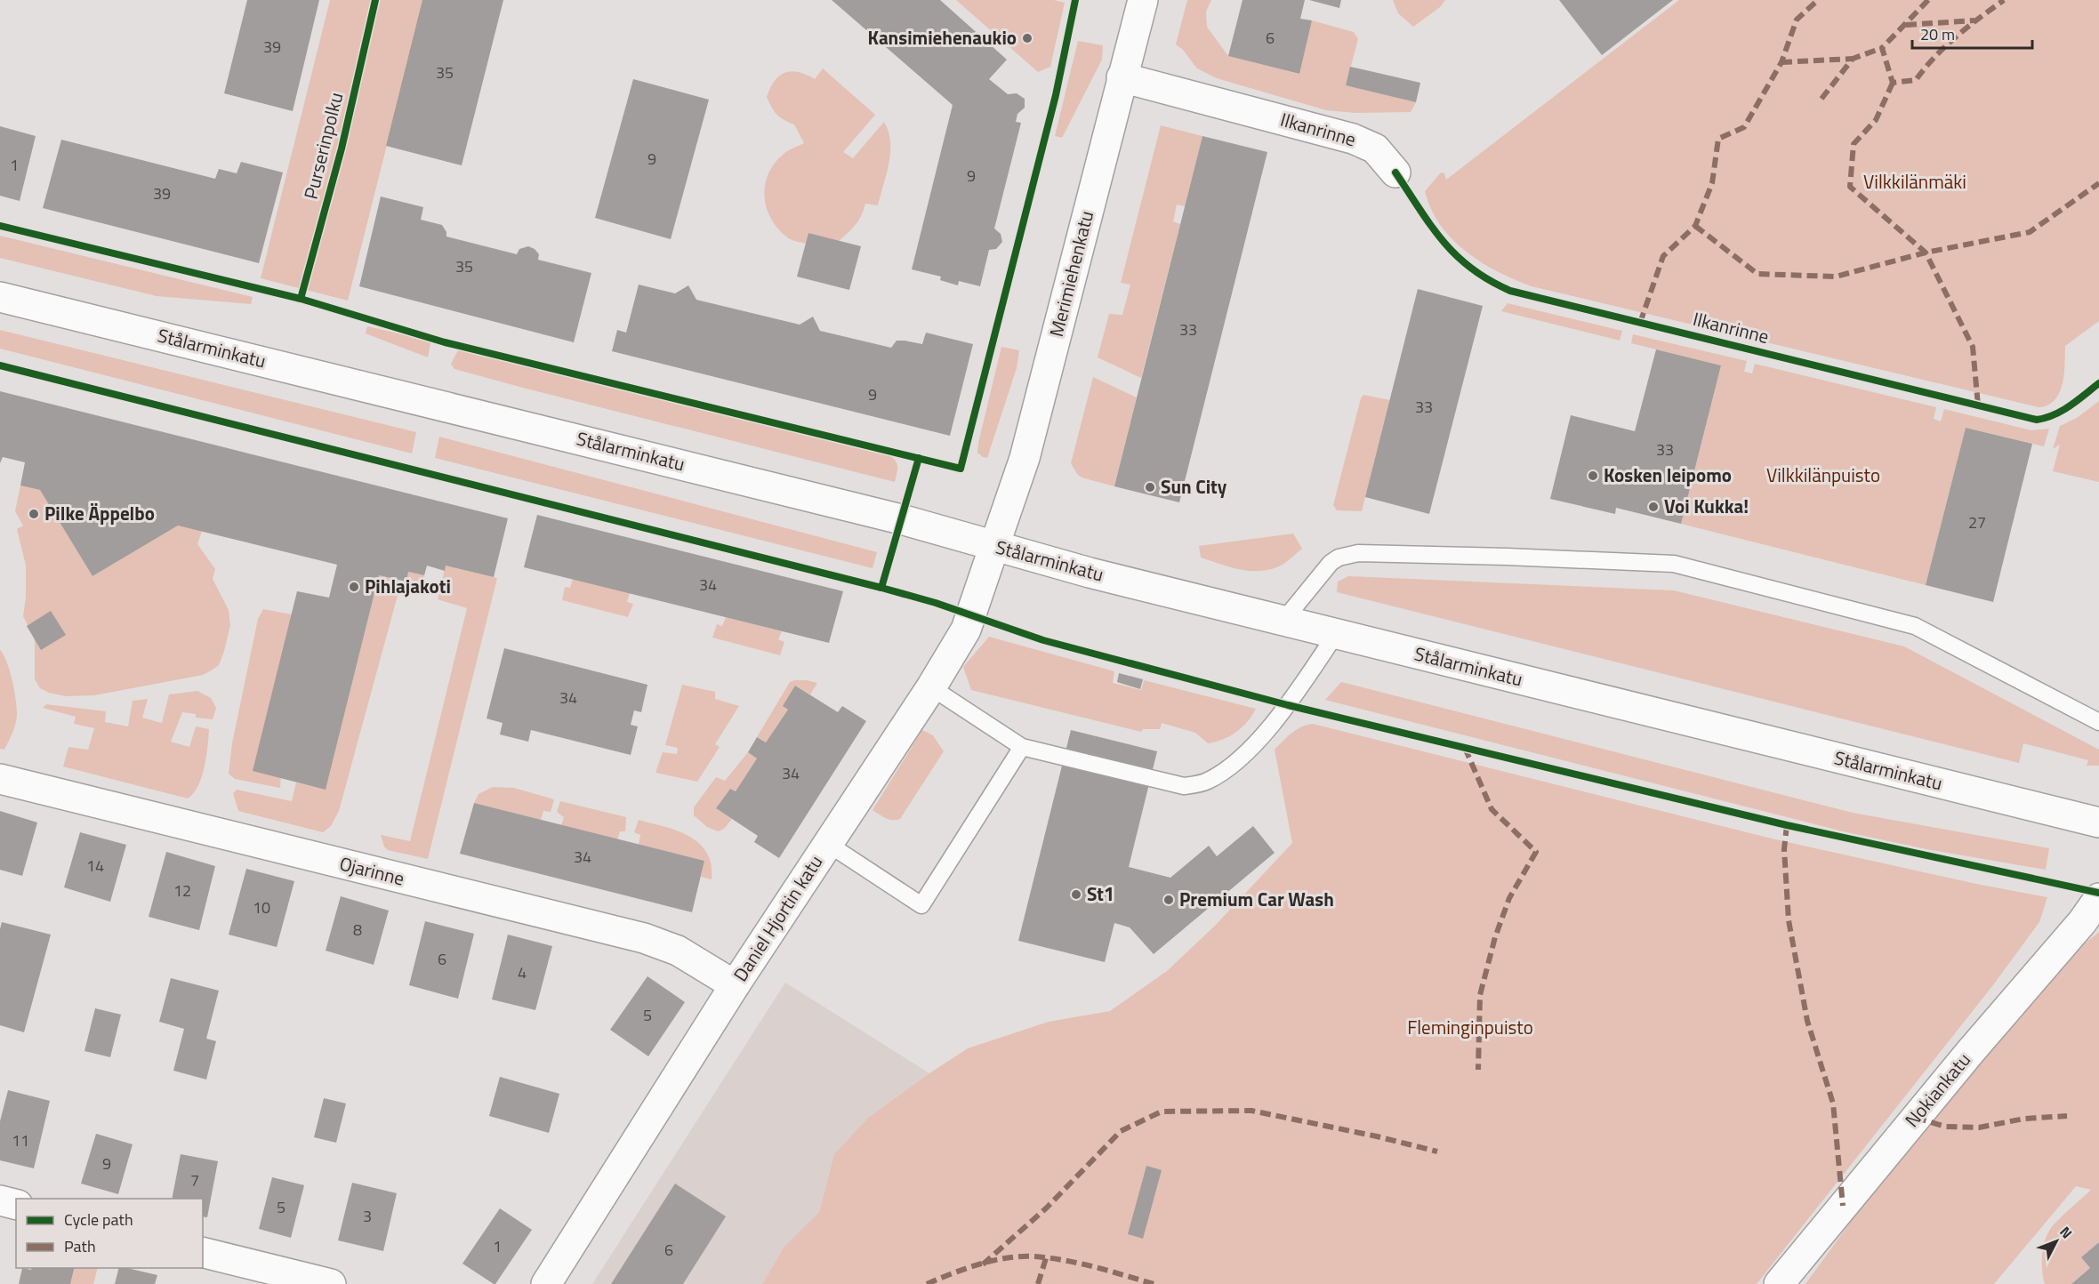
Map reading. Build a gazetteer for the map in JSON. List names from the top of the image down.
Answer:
{
  "streets": {
    "street": [
      "Ilkanrinne",
      "Merimiehenkatu",
      "Stålarminkatu",
      "Ojarinne",
      "Daniel Hjortin katu",
      "Nokiankatu"
    ],
    "cycle path": ["Purserinpolku"]
  },
  "crossings": [
    ["Ilkanrinne", "Merimiehenkatu"],
    ["Merimiehenkatu", "Stålarminkatu"],
    ["Merimiehenkatu", "Daniel Hjortin katu"],
    ["Stålarminkatu", "Daniel Hjortin katu"],
    ["Ojarinne", "Daniel Hjortin katu"]
  ],
  "parks": ["Vilkkilänmäki", "Vilkkilänpuisto", "Fleminginpuisto"],
  "places": [
    "Kansimiehenaukio",
    "Kosken leipomo",
    "Sun City",
    "Voi Kukka!",
    "Pilke Äppelbo",
    "Pihlajakoti",
    "St1",
    "Premium Car Wash"
  ],
  "house_numbers": [
    "6",
    "39",
    "35",
    "9",
    "1",
    "9",
    "39",
    "35",
    "33",
    "9",
    "33",
    "33",
    "27",
    "34",
    "34",
    "34",
    "34",
    "14",
    "12",
    "10",
    "8",
    "6",
    "4",
    "5",
    "11",
    "9",
    "7",
    "5",
    "3",
    "1",
    "6"
  ],
  "legend": ["Cycle path", "Path"],
  "scale_bar": "20 m",
  "north": "top right"
}
